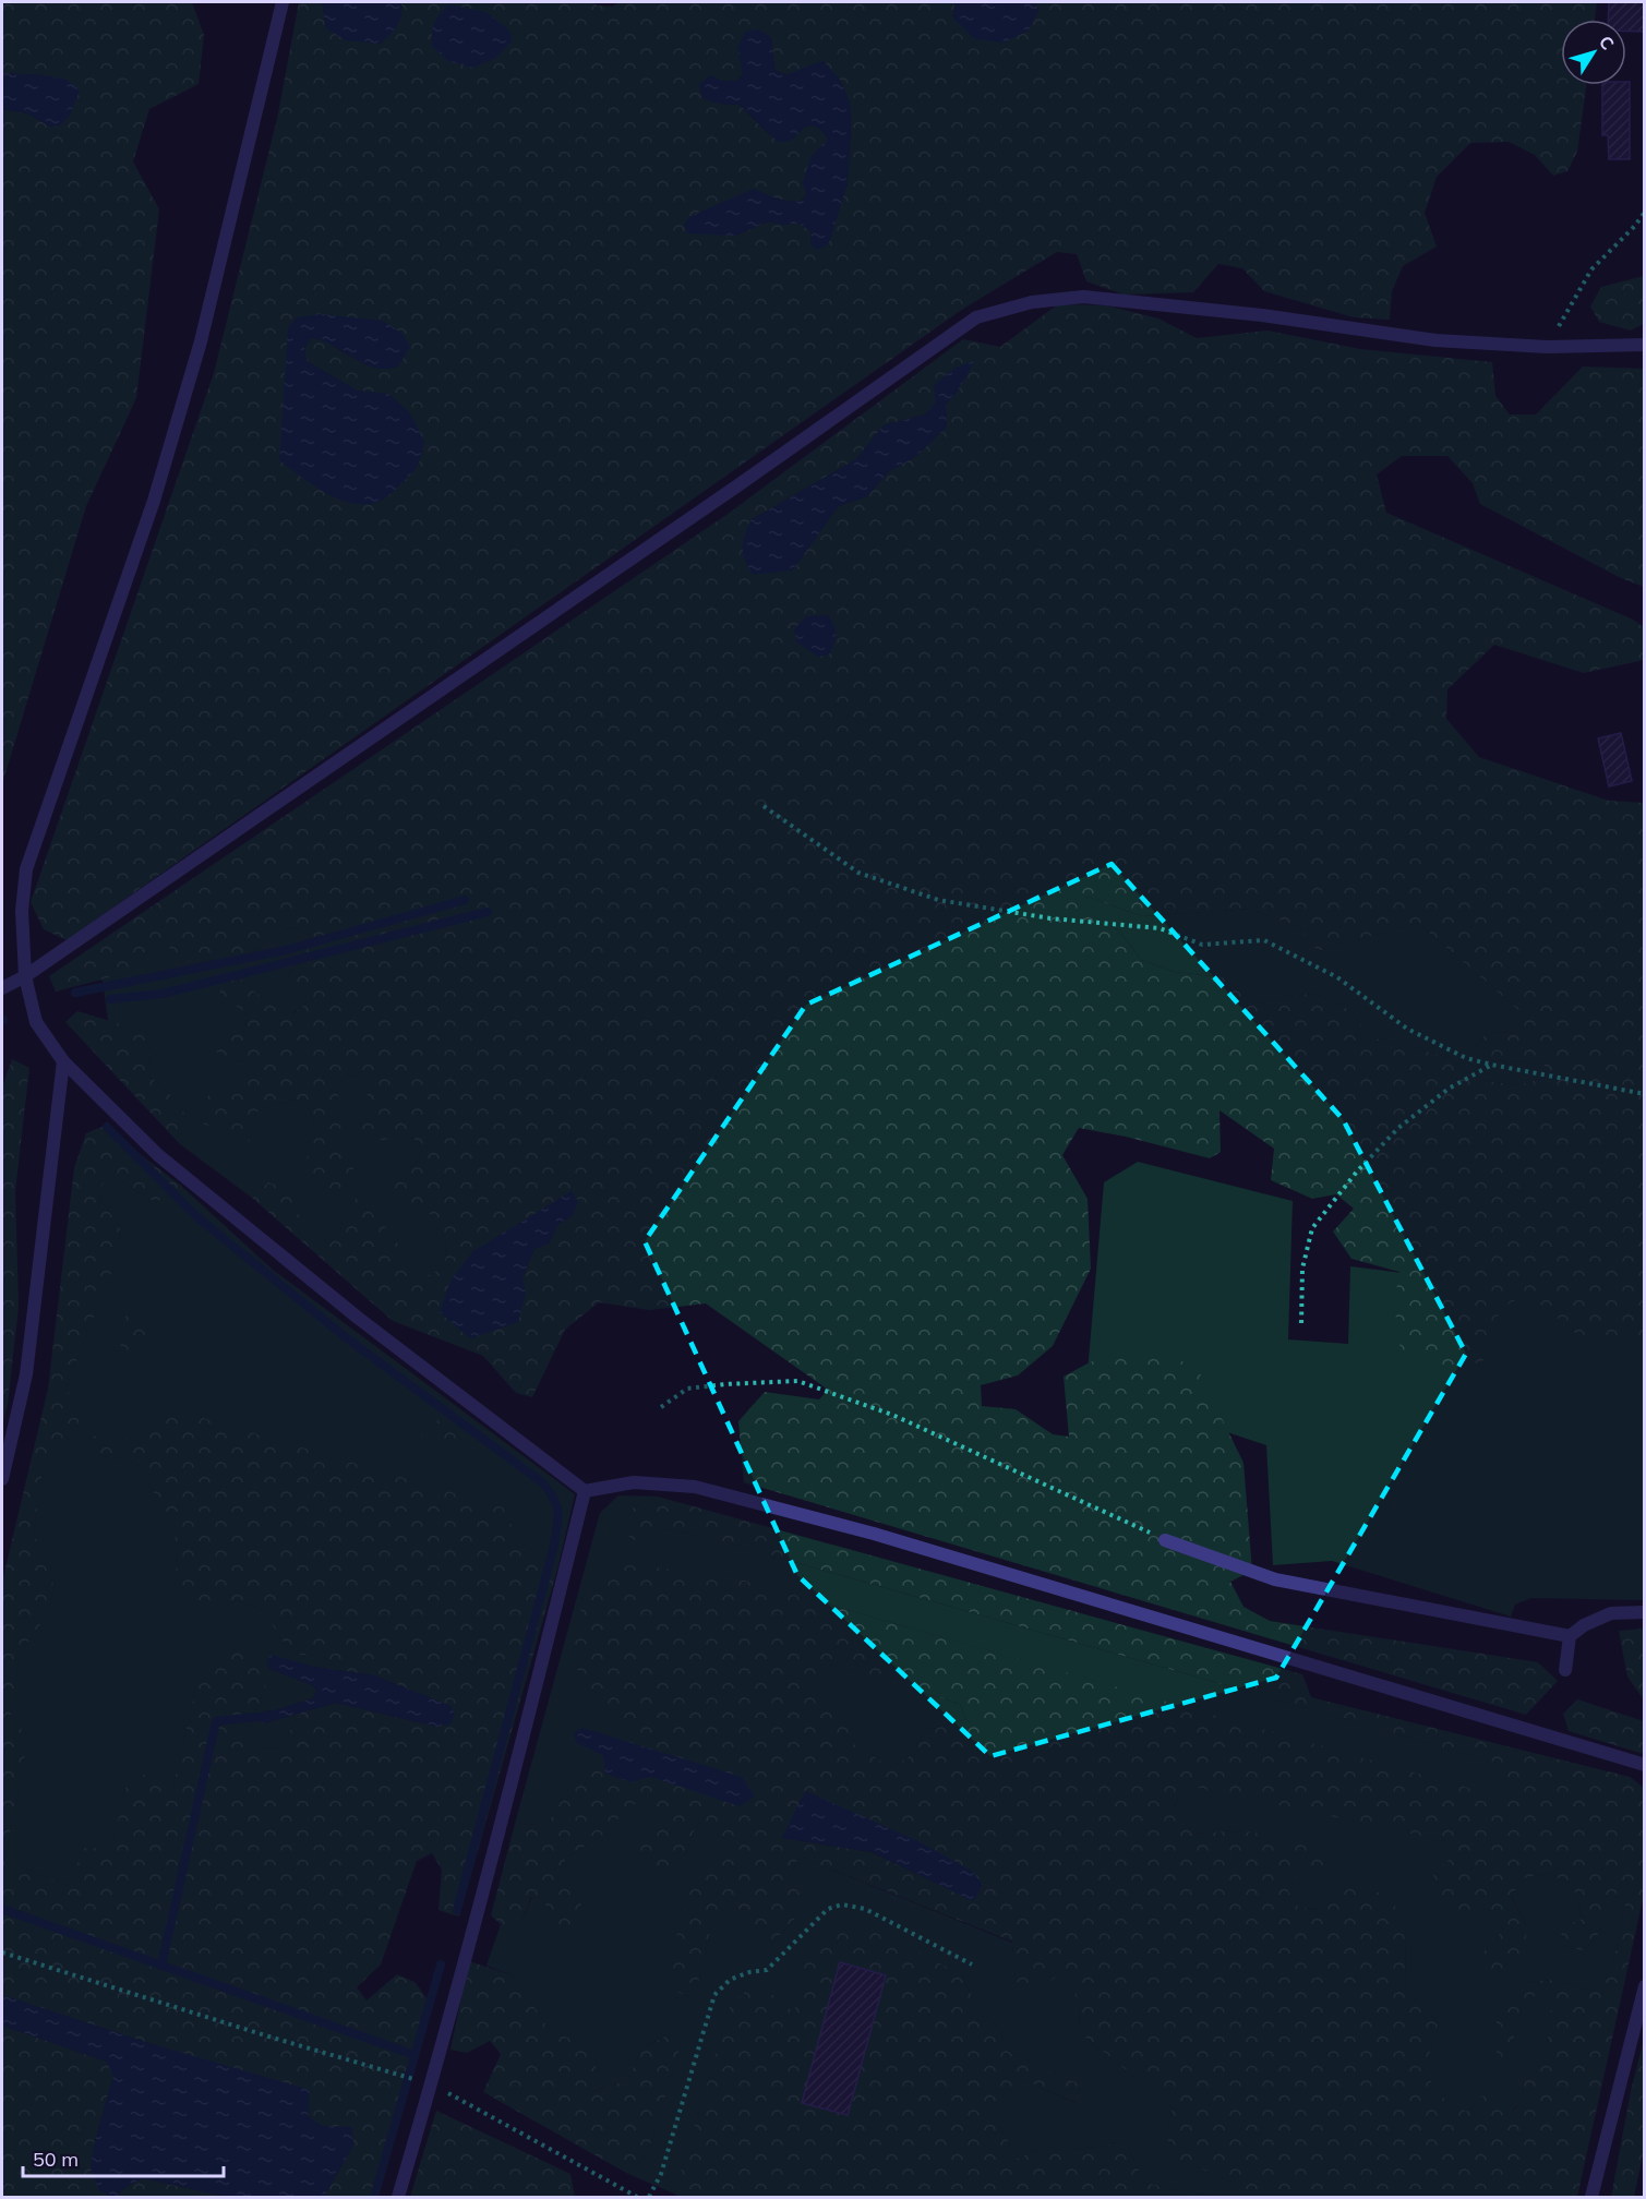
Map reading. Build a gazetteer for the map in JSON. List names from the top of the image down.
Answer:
{
  "scale_bar": "50 m",
  "north": "top right"
}
